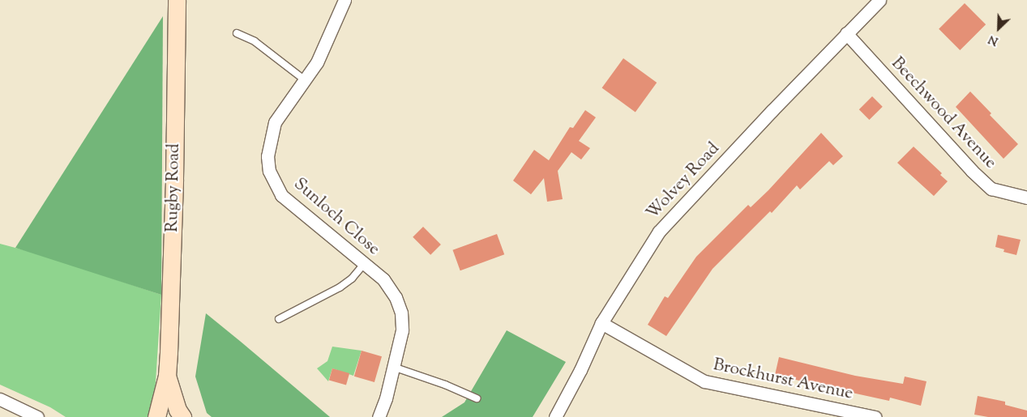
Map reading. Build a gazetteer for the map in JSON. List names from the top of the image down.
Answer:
{
  "streets": {
    "main road": ["Rugby Road"],
    "street": [
      "Beechwood Avenue",
      "Wolvey Road",
      "Sunloch Close",
      "Brockhurst Avenue"
    ]
  },
  "crossings": [
    ["Beechwood Avenue", "Wolvey Road"],
    ["Wolvey Road", "Brockhurst Avenue"]
  ],
  "north": "bottom left"
}
